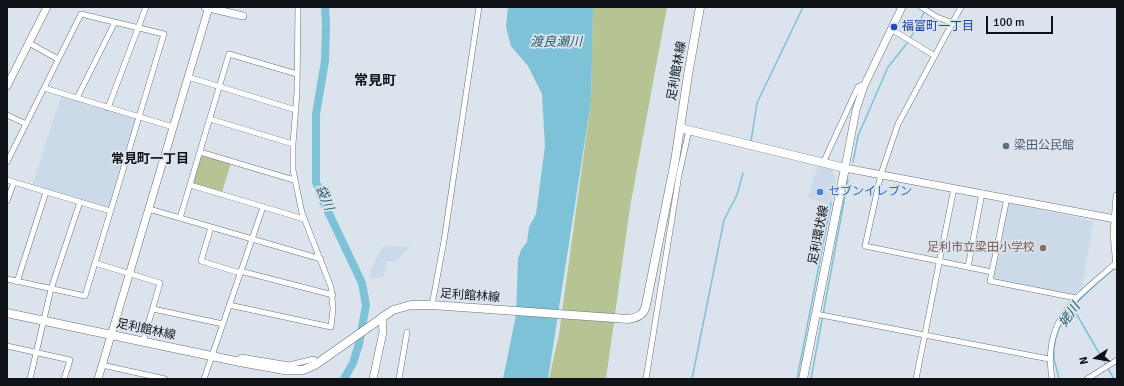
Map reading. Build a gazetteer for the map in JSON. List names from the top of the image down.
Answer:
{
  "streets": {
    "main road": ["足利館林線", "足利環状線"]
  },
  "districts": ["常見町", "常見町一丁目"],
  "water": ["渡良瀬川", "袋川", "姥川"],
  "places": [
    "福富町一丁目",
    "梁田公民館",
    "セブンイレブン",
    "足利市立梁田小学校"
  ],
  "scale_bar": "100 m",
  "north": "left"
}
